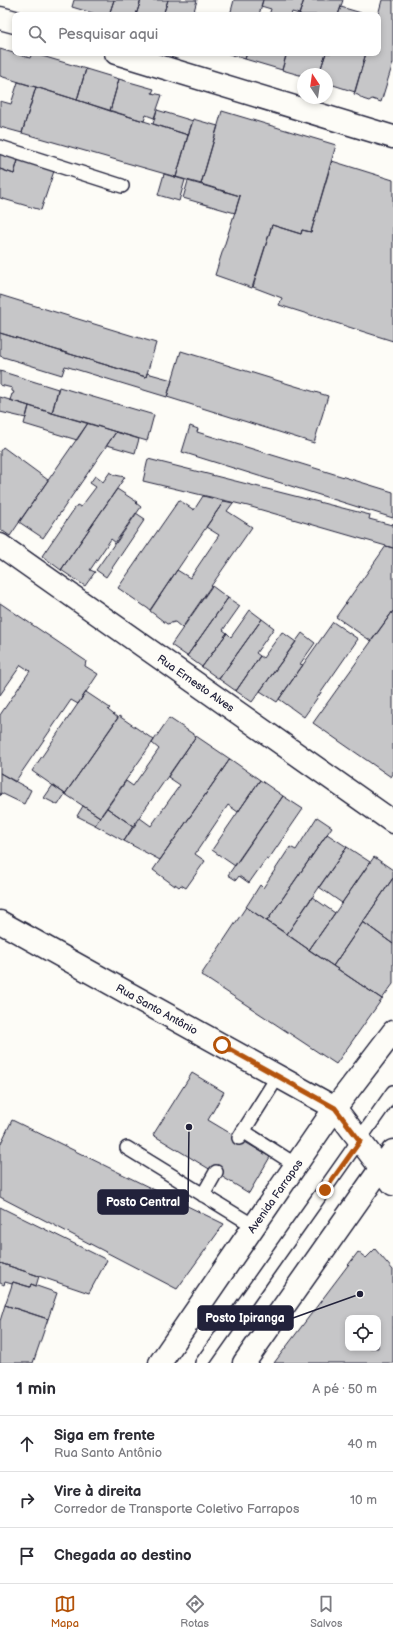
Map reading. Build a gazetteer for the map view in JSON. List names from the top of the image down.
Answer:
{
  "streets": {
    "street": ["Rua Ernesto Alves", "Rua Santo Antônio", "Avenida Farrapos"]
  },
  "crossings": [
    ["Rua Santo Antônio", "Avenida Farrapos"]
  ],
  "places": ["Posto Central", "Posto Ipiranga"],
  "north": "top",
  "page": {
    "search": "Pesquisar aqui",
    "heading": ["1 min", "A pé · 50 m"],
    "list": [
      ["Siga em frente", "Rua Santo Antônio", "40 m"],
      ["Vire à direita", "Corredor de Transporte Coletivo Farrapos", "10 m"],
      "Chegada ao destino"
    ],
    "nav": ["Mapa", "Rotas", "Salvos"]
  }
}
